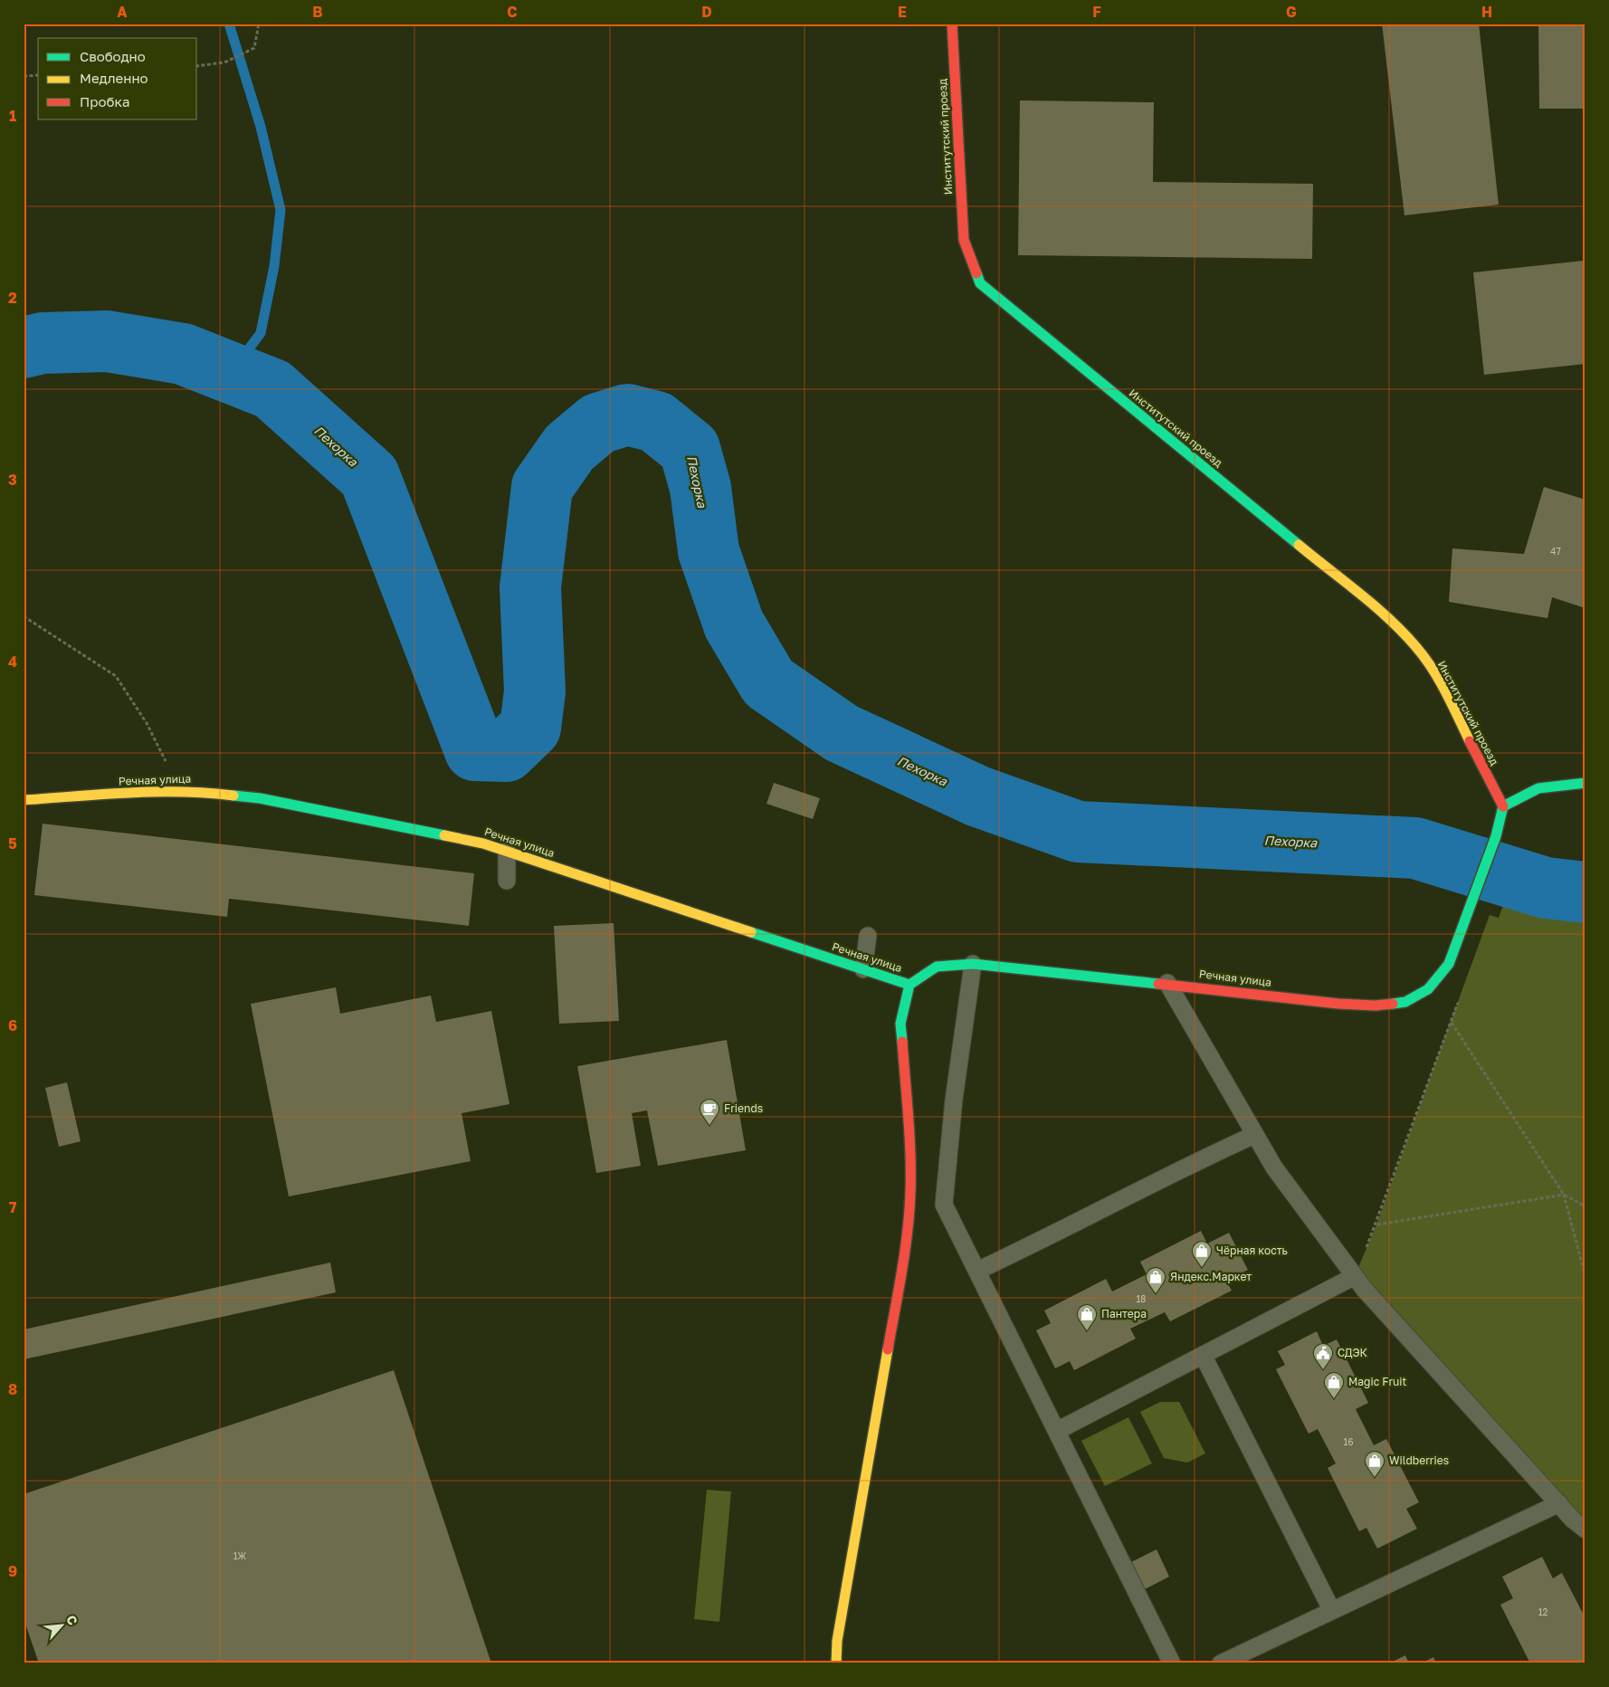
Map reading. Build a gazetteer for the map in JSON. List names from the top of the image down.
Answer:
{
  "streets": {
    "street": ["Институтский проезд", "Речная улица"]
  },
  "crossings": [
    ["Институтский проезд", "Речная улица"]
  ],
  "water": ["Пехорка"],
  "places": {
    "cafe": ["Friends"],
    "shop": [
      "Чёрная кость",
      "Яндекс.Маркет",
      "Пантера",
      "Magic Fruit",
      "Wildberries"
    ],
    "public building": ["СДЭК"]
  },
  "house_numbers": [
    "47",
    "18",
    "16",
    "1Ж",
    "12"
  ],
  "legend": ["Свободно", "Медленно", "Пробка"],
  "north": "top right",
  "grid": {
    "columns": [
      "A",
      "B",
      "C",
      "D",
      "E",
      "F",
      "G",
      "H"
    ],
    "rows": [
      "1",
      "2",
      "3",
      "4",
      "5",
      "6",
      "7",
      "8",
      "9"
    ]
  }
}
